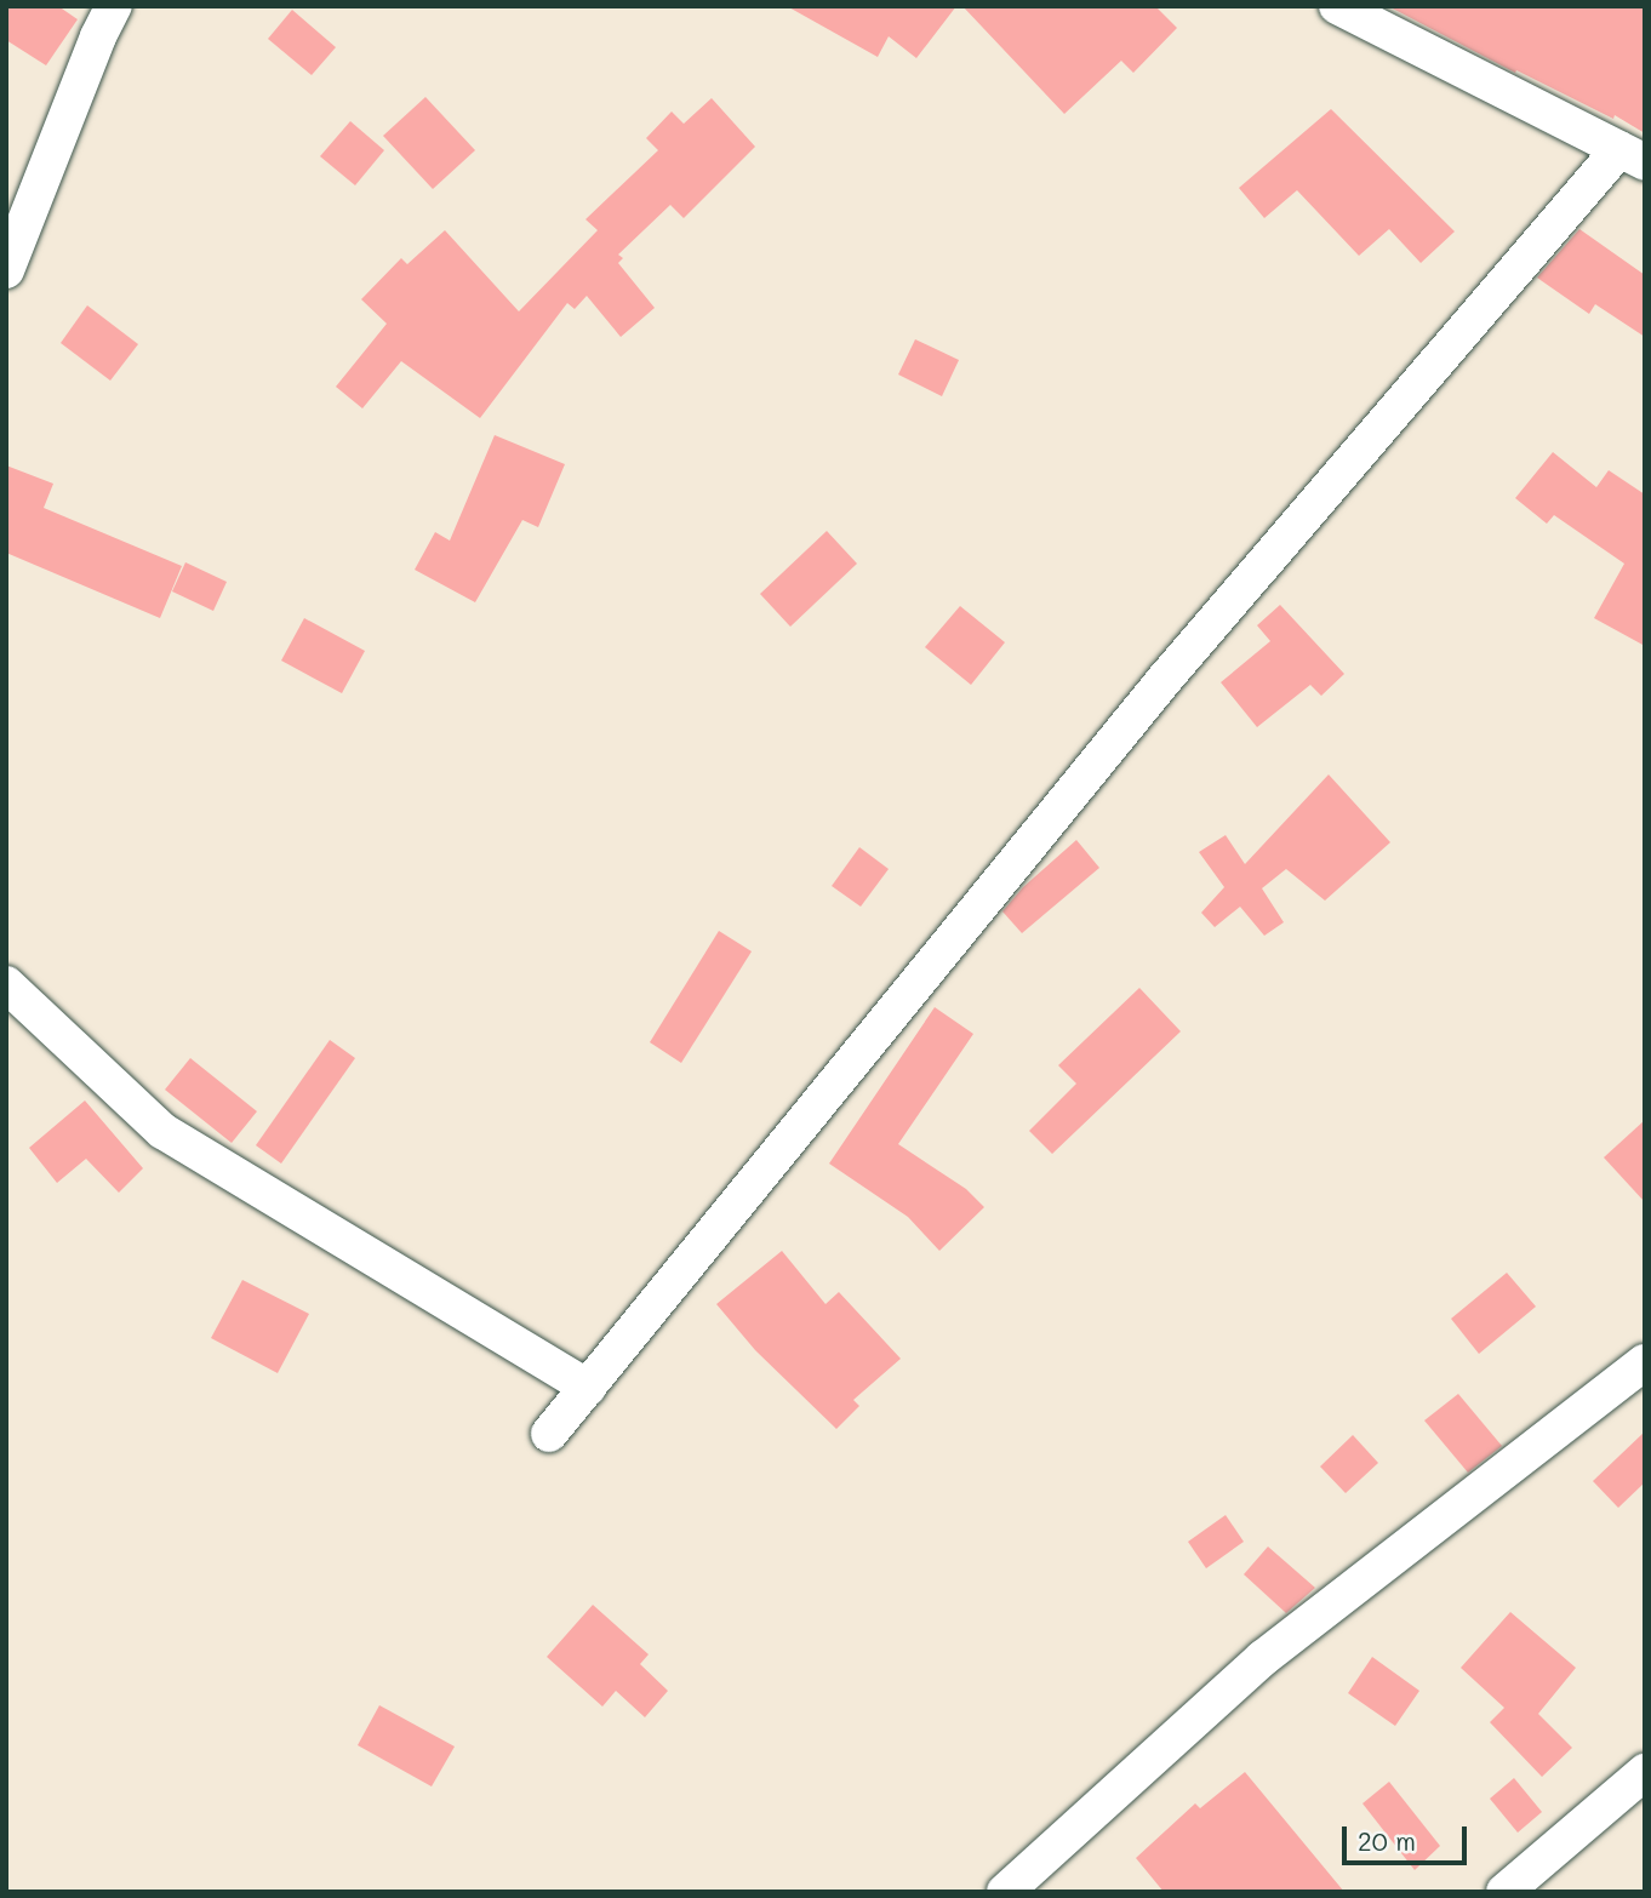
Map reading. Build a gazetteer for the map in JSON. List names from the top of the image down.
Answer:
{
  "scale_bar": "20 m"
}
